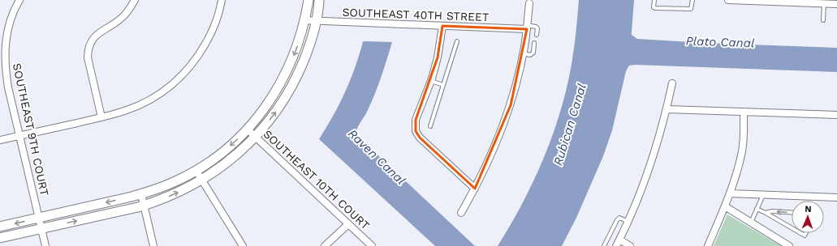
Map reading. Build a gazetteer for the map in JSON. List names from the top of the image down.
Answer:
{
  "streets": {
    "street": ["SOUTHEAST 40TH STREET", "SOUTHEAST 9TH COURT", "SOUTHEAST 10TH COURT"]
  },
  "water": ["Plato Canal", "Rubican Canal", "Raven Canal"],
  "north": "top"
}
